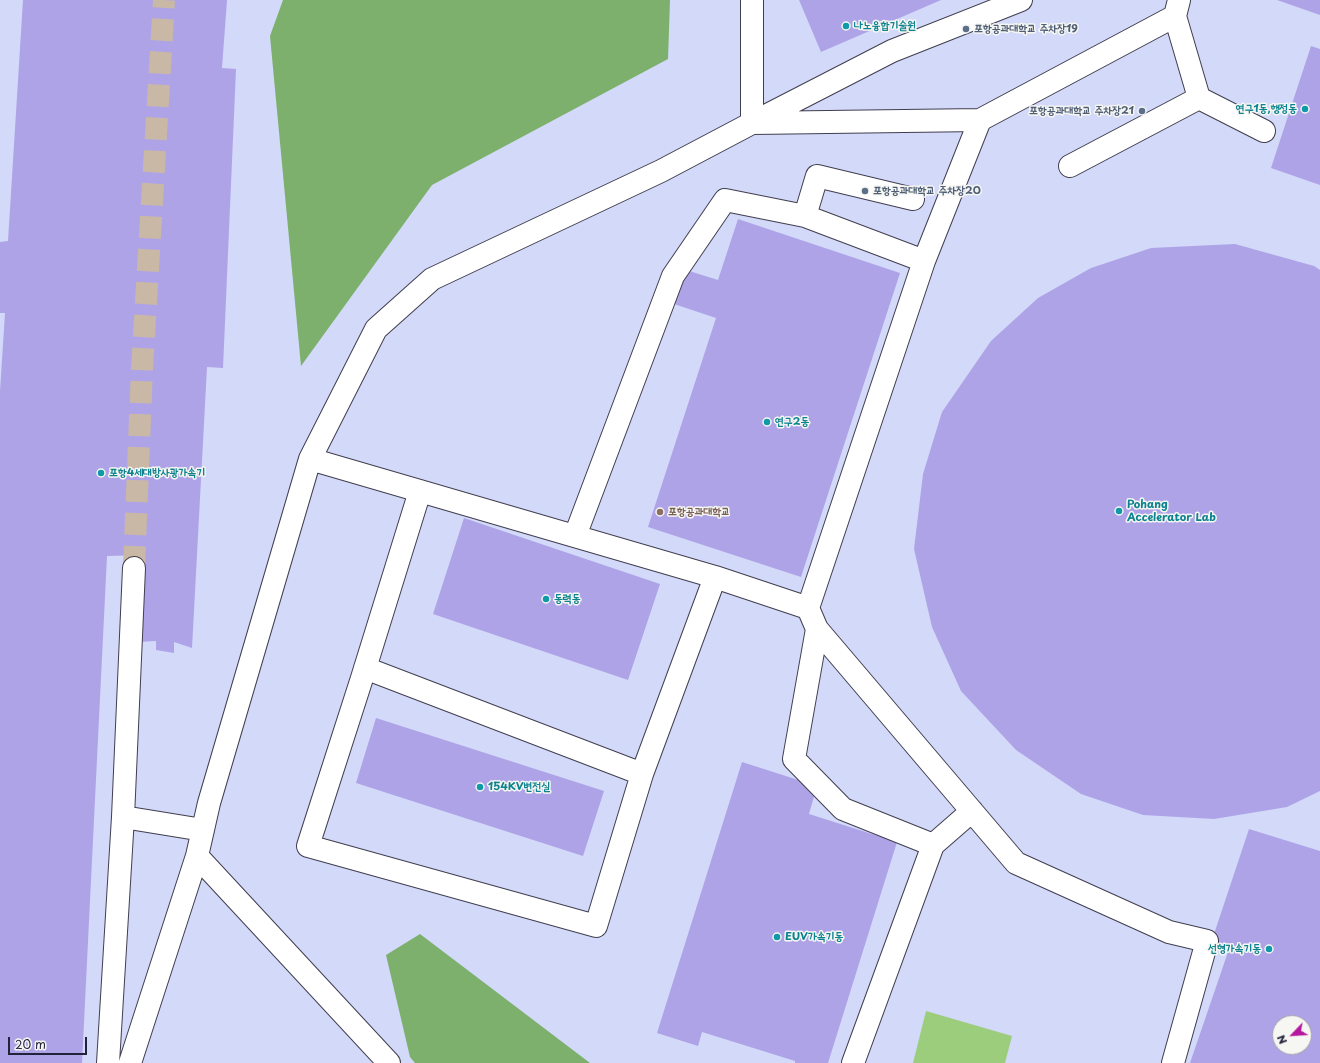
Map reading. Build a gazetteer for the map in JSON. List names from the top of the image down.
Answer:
{
  "places": [
    "나노융합기술원",
    "포항공과대학교 주차장19",
    "연구1동,행정동",
    "포항공과대학교 주차장21",
    "포항공과대학교 주차장20",
    "연구2동",
    "포항4세대방사광가속기",
    "Pohang Accelerator Lab",
    "포항공과대학교",
    "동력동",
    "154KV변전실",
    "EUV가속기동",
    "선형가속기동"
  ],
  "scale_bar": "20 m",
  "north": "bottom left"
}
